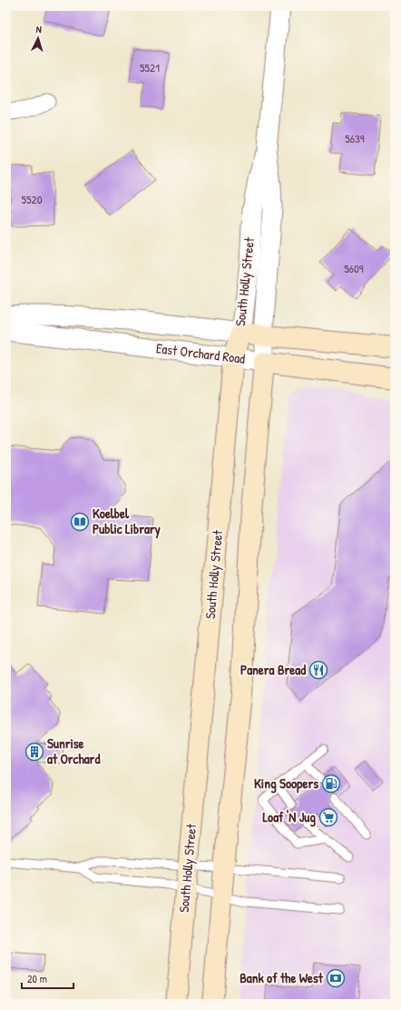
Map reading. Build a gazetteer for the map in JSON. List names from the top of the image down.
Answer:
{
  "streets": {
    "main road": ["South Holly Street", "East Orchard Road"]
  },
  "crossings": [
    ["South Holly Street", "East Orchard Road"]
  ],
  "places": {
    "library": ["Koelbel Public Library"],
    "restaurant": ["Panera Bread"],
    "building": ["Sunrise at Orchard"],
    "fuel station": ["King Soopers"],
    "supermarket": ["Loaf 'N Jug"],
    "bank": ["Bank of the West"]
  },
  "house_numbers": [
    "5521",
    "5639",
    "5520",
    "5609"
  ],
  "scale_bar": "20 m",
  "north": "top"
}
